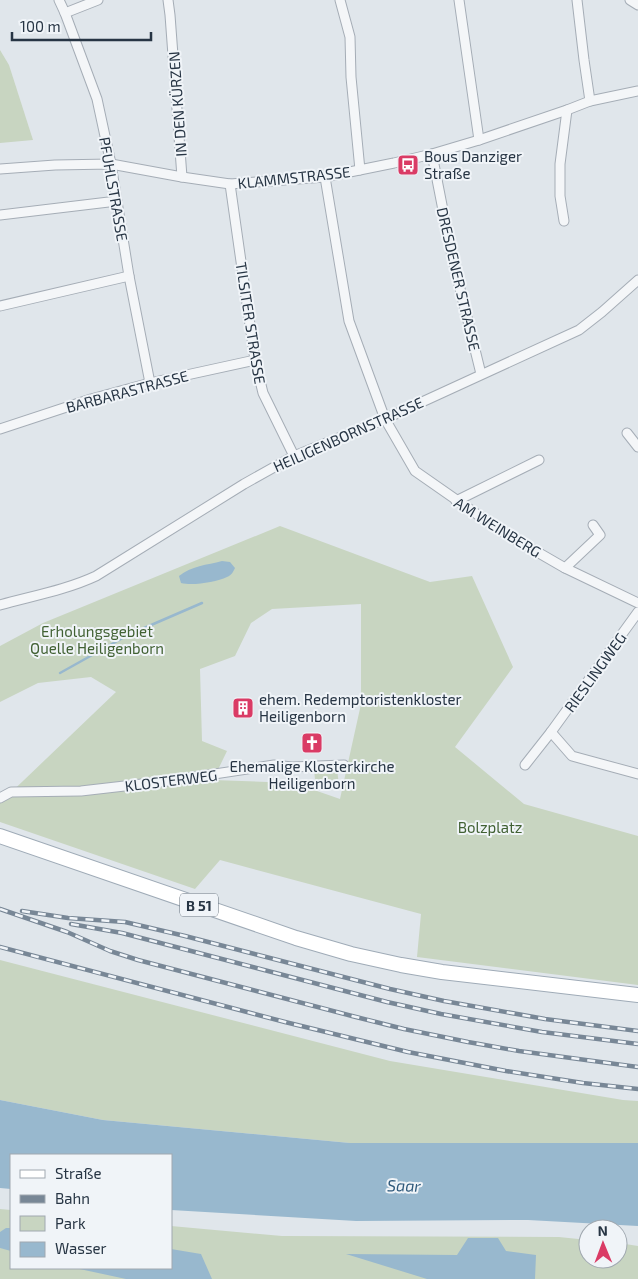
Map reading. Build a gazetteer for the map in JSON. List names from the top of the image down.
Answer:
{
  "streets": {
    "main road": ["B 51"],
    "street": [
      "IN DEN KÜRZEN",
      "KLAMMSTRASSE",
      "PFUHLSTRASSE",
      "DRESDENER STRASSE",
      "TILSITER STRASSE",
      "BARBARASTRASSE",
      "HEILIGENBORNSTRASSE",
      "AM WEINBERG",
      "RIESLINGWEG",
      "KLOSTERWEG"
    ]
  },
  "crossings": [
    ["IN DEN KÜRZEN", "KLAMMSTRASSE"],
    ["KLAMMSTRASSE", "PFUHLSTRASSE"],
    ["KLAMMSTRASSE", "DRESDENER STRASSE"],
    ["KLAMMSTRASSE", "TILSITER STRASSE"],
    ["KLAMMSTRASSE", "AM WEINBERG"],
    ["PFUHLSTRASSE", "BARBARASTRASSE"],
    ["DRESDENER STRASSE", "HEILIGENBORNSTRASSE"],
    ["TILSITER STRASSE", "BARBARASTRASSE"],
    ["TILSITER STRASSE", "HEILIGENBORNSTRASSE"],
    ["HEILIGENBORNSTRASSE", "AM WEINBERG"]
  ],
  "water": ["Saar"],
  "parks": ["Erholungsgebiet Quelle Heiligenborn", "Bolzplatz"],
  "places": {
    "bus stop": ["Bous Danziger Straße"],
    "building": ["ehem. Redemptoristenkloster Heiligenborn"],
    "church": ["Ehemalige Klosterkirche Heiligenborn"]
  },
  "legend": [
    "Straße",
    "Bahn",
    "Park",
    "Wasser"
  ],
  "scale_bar": "100 m",
  "north": "top"
}
